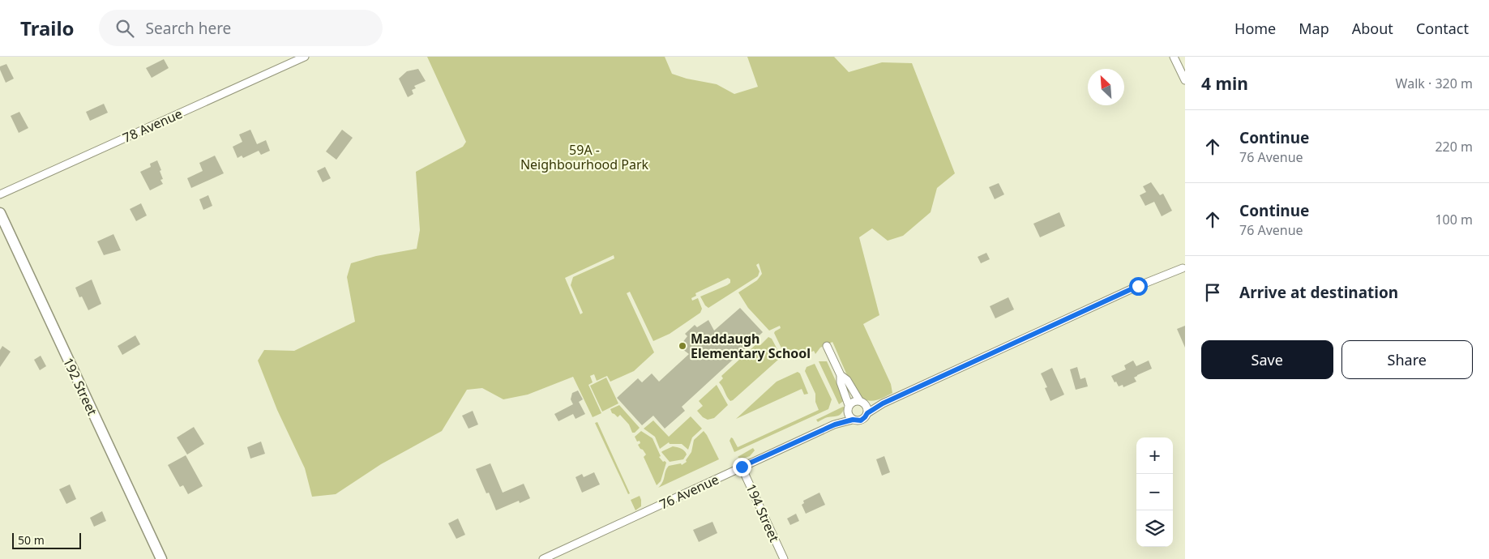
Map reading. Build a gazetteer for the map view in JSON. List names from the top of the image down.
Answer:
{
  "streets": {
    "main road": ["192 Street"],
    "street": ["78 Avenue", "76 Avenue", "194 Street"]
  },
  "crossings": [
    ["76 Avenue", "194 Street"]
  ],
  "parks": ["59A - Neighbourhood Park"],
  "places": ["Maddaugh Elementary School"],
  "scale_bar": "50 m",
  "north": "top left",
  "page": {
    "header": "Trailo",
    "search": "Search here",
    "nav": [
      "Home",
      "Map",
      "About",
      "Contact"
    ],
    "heading": ["4 min", "Walk · 320 m"],
    "list": [
      ["Continue", "76 Avenue", "220 m"],
      ["Continue", "76 Avenue", "100 m"],
      "Arrive at destination"
    ],
    "buttons": ["Save", "Share"],
    "map_buttons": ["+", "−"],
    "scale": "50 m"
  }
}
